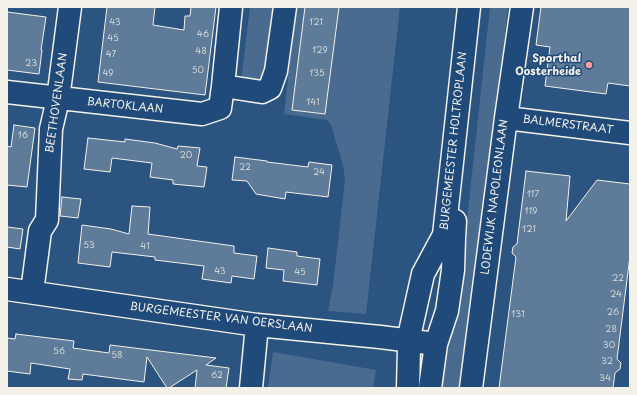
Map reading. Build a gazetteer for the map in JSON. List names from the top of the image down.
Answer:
{
  "streets": {
    "street": [
      "BEETHOVENLAAN",
      "BARTOKLAAN",
      "BALMERSTRAAT",
      "BURGEMEESTER HOLTROPLAAN",
      "LODEWIJK NAPOLEONLAAN",
      "BURGEMEESTER VAN OERSLAAN"
    ]
  },
  "crossings": [
    ["BEETHOVENLAAN", "BARTOKLAAN"],
    ["BEETHOVENLAAN", "BURGEMEESTER VAN OERSLAAN"],
    ["BALMERSTRAAT", "LODEWIJK NAPOLEONLAAN"],
    ["BURGEMEESTER HOLTROPLAAN", "BURGEMEESTER VAN OERSLAAN"]
  ],
  "places": ["Sporthal Oosterheide"],
  "house_numbers": [
    "43",
    "121",
    "46",
    "45",
    "129",
    "48",
    "47",
    "23",
    "50",
    "49",
    "135",
    "141",
    "16",
    "20",
    "22",
    "24",
    "117",
    "119",
    "121",
    "53",
    "41",
    "43",
    "45",
    "22",
    "24",
    "26",
    "131",
    "28",
    "30",
    "56",
    "58",
    "32",
    "62",
    "34"
  ]
}
